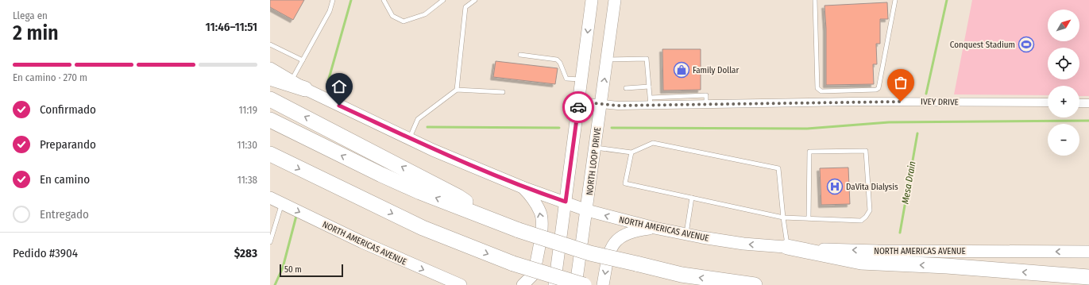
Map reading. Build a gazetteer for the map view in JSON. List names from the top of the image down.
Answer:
{
  "streets": {
    "main road": ["NORTH LOOP DRIVE", "NORTH AMERICAS AVENUE"],
    "street": ["IVEY DRIVE"]
  },
  "crossings": [
    ["IVEY DRIVE", "NORTH LOOP DRIVE"],
    ["NORTH LOOP DRIVE", "NORTH AMERICAS AVENUE"]
  ],
  "water": ["Mesa Drain"],
  "places": {
    "sports": ["Conquest Stadium"],
    "shop": ["Family Dollar"],
    "hospital": ["DaVita Dialysis"]
  },
  "scale_bar": "50 m",
  "north": "top right",
  "page": {
    "heading": ["2 min", "Llega en", "11:46–11:51"],
    "panel": ["Pedido #3904", "$283"],
    "map_buttons": ["+", "−"],
    "bar": "En camino · 270 m",
    "list": [
      ["Confirmado", "11:19"],
      ["Preparando", "11:30"],
      ["En camino", "11:38"],
      "Entregado"
    ],
    "scale": "50 m"
  }
}
